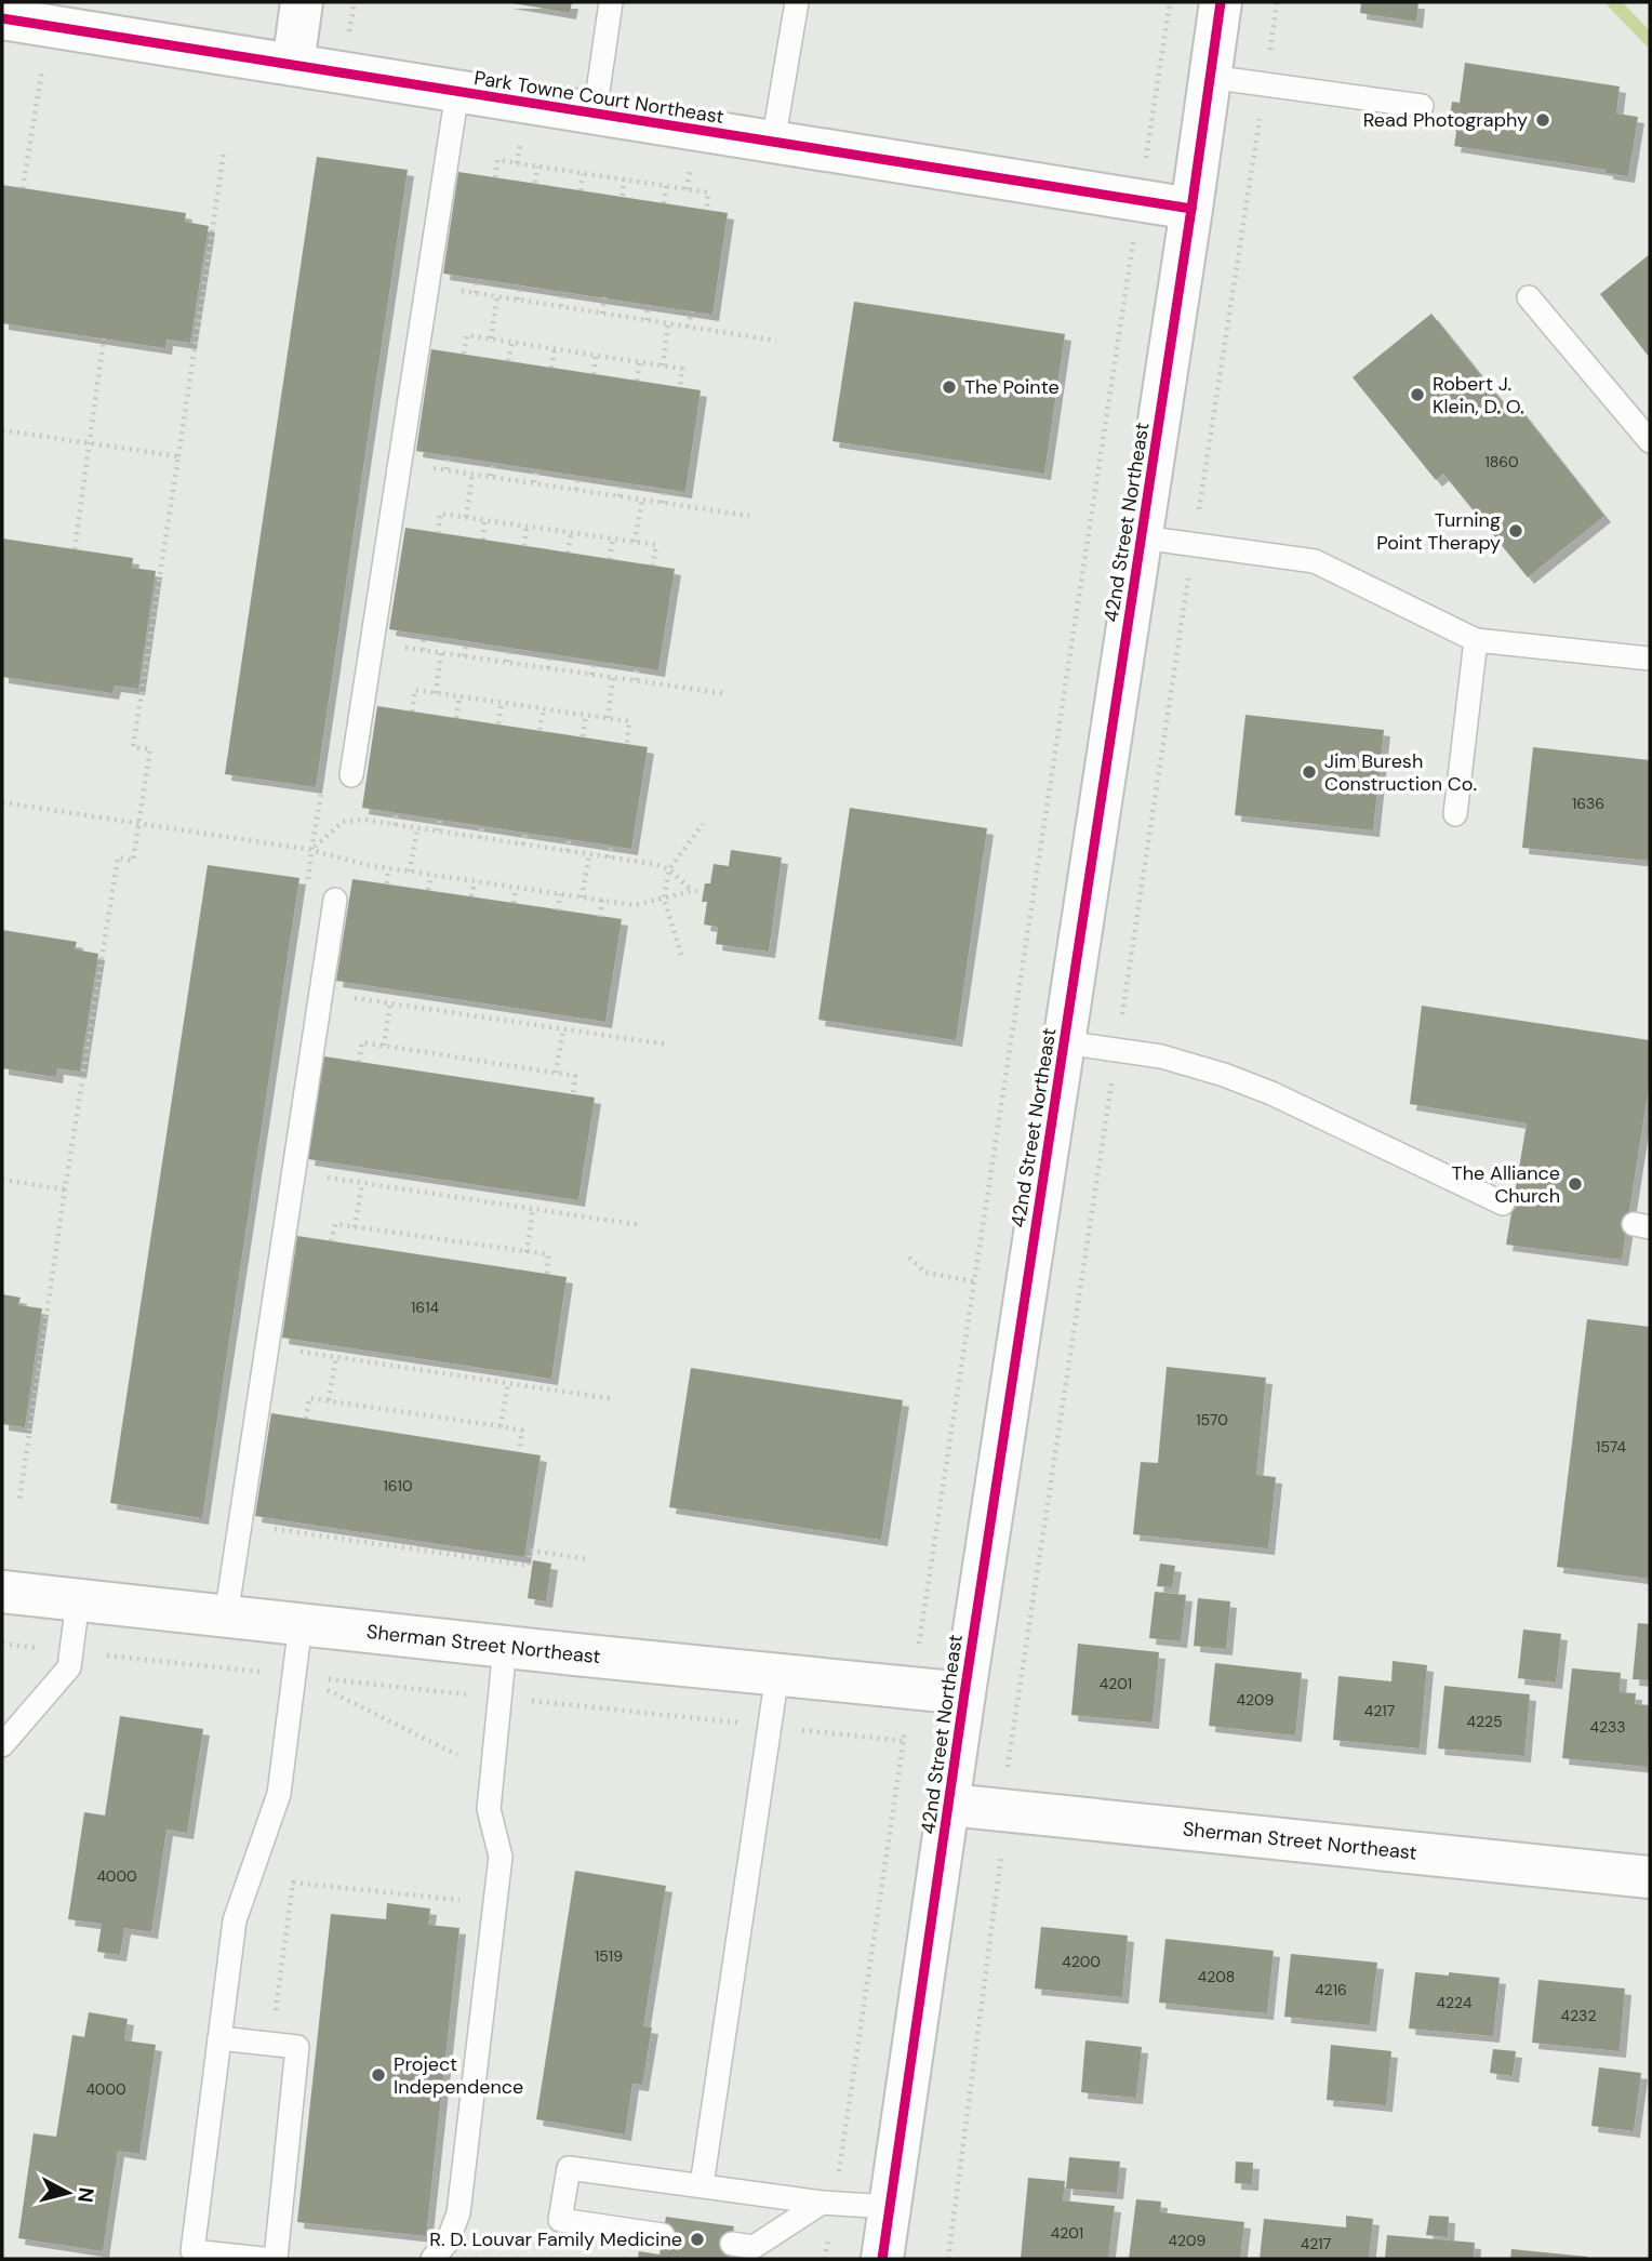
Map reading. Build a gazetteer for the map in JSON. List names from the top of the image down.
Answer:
{
  "streets": {
    "street": ["Park Towne Court Northeast", "42nd Street Northeast", "Sherman Street Northeast"]
  },
  "crossings": [
    ["Park Towne Court Northeast", "42nd Street Northeast"],
    ["42nd Street Northeast", "Sherman Street Northeast"]
  ],
  "places": [
    "Read Photography",
    "The Pointe",
    "Robert J. Klein, D. O.",
    "Turning Point Therapy",
    "Jim Buresh Construction Co.",
    "The Alliance Church",
    "Project Independence",
    "R. D. Louvar Family Medicine"
  ],
  "house_numbers": [
    "1860",
    "1636",
    "1614",
    "1570",
    "1574",
    "1610",
    "4201",
    "4209",
    "4217",
    "4225",
    "4233",
    "4000",
    "1519",
    "4200",
    "4208",
    "4216",
    "4224",
    "4232",
    "4000",
    "4201",
    "4209",
    "4217"
  ],
  "north": "right"
}
